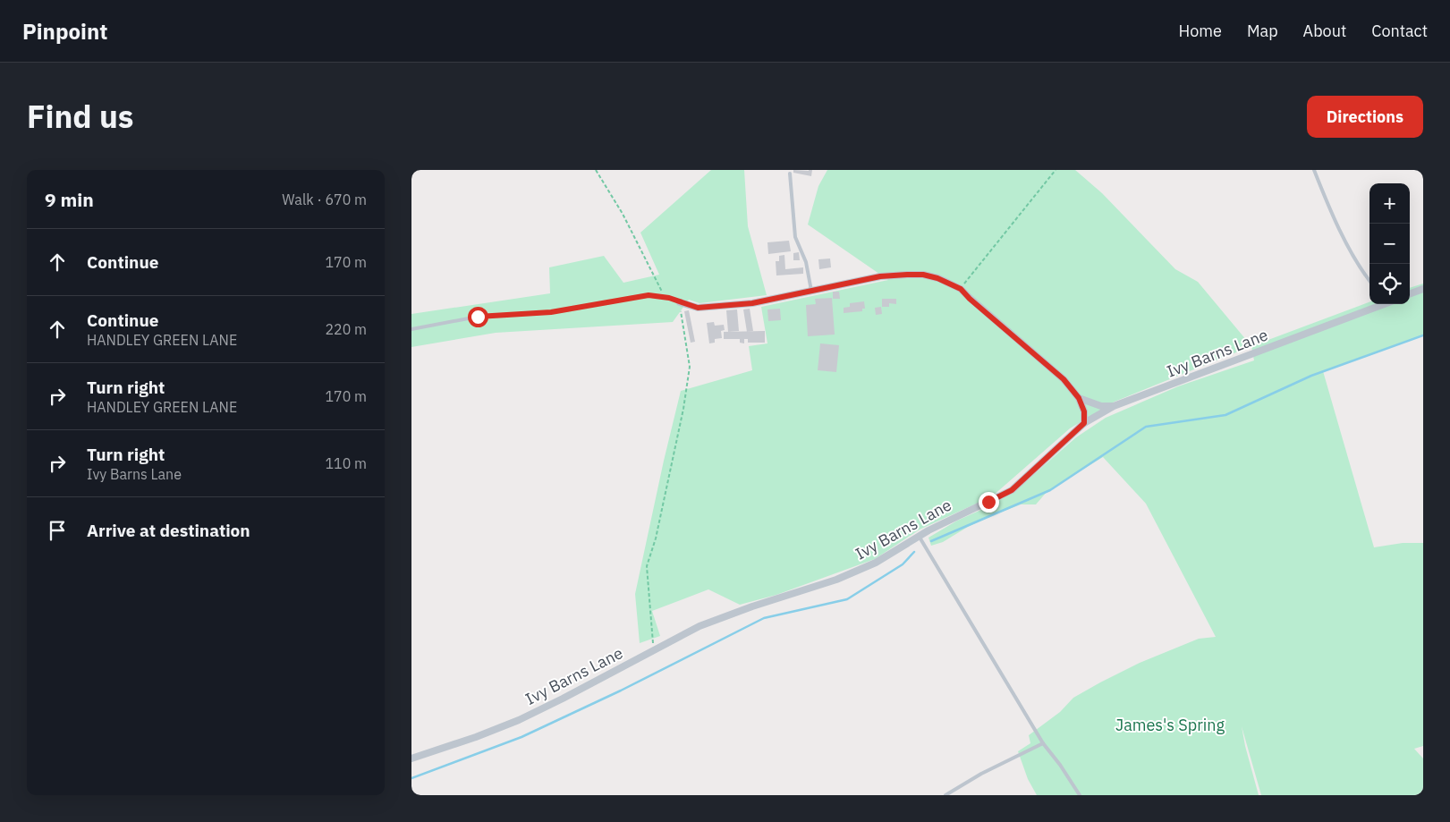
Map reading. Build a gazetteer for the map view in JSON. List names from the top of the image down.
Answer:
{
  "streets": {
    "street": ["Ivy Barns Lane"]
  },
  "parks": ["James's Spring"],
  "page": {
    "header": "Pinpoint",
    "nav": [
      "Home",
      "Map",
      "About",
      "Contact"
    ],
    "title": "Find us",
    "buttons": "Directions",
    "heading": ["9 min", "Walk · 670 m"],
    "map_buttons": ["+", "−"],
    "list": [
      ["Continue", "170 m"],
      ["Continue", "HANDLEY GREEN LANE", "220 m"],
      ["Turn right", "HANDLEY GREEN LANE", "170 m"],
      ["Turn right", "Ivy Barns Lane", "110 m"],
      "Arrive at destination"
    ]
  }
}
